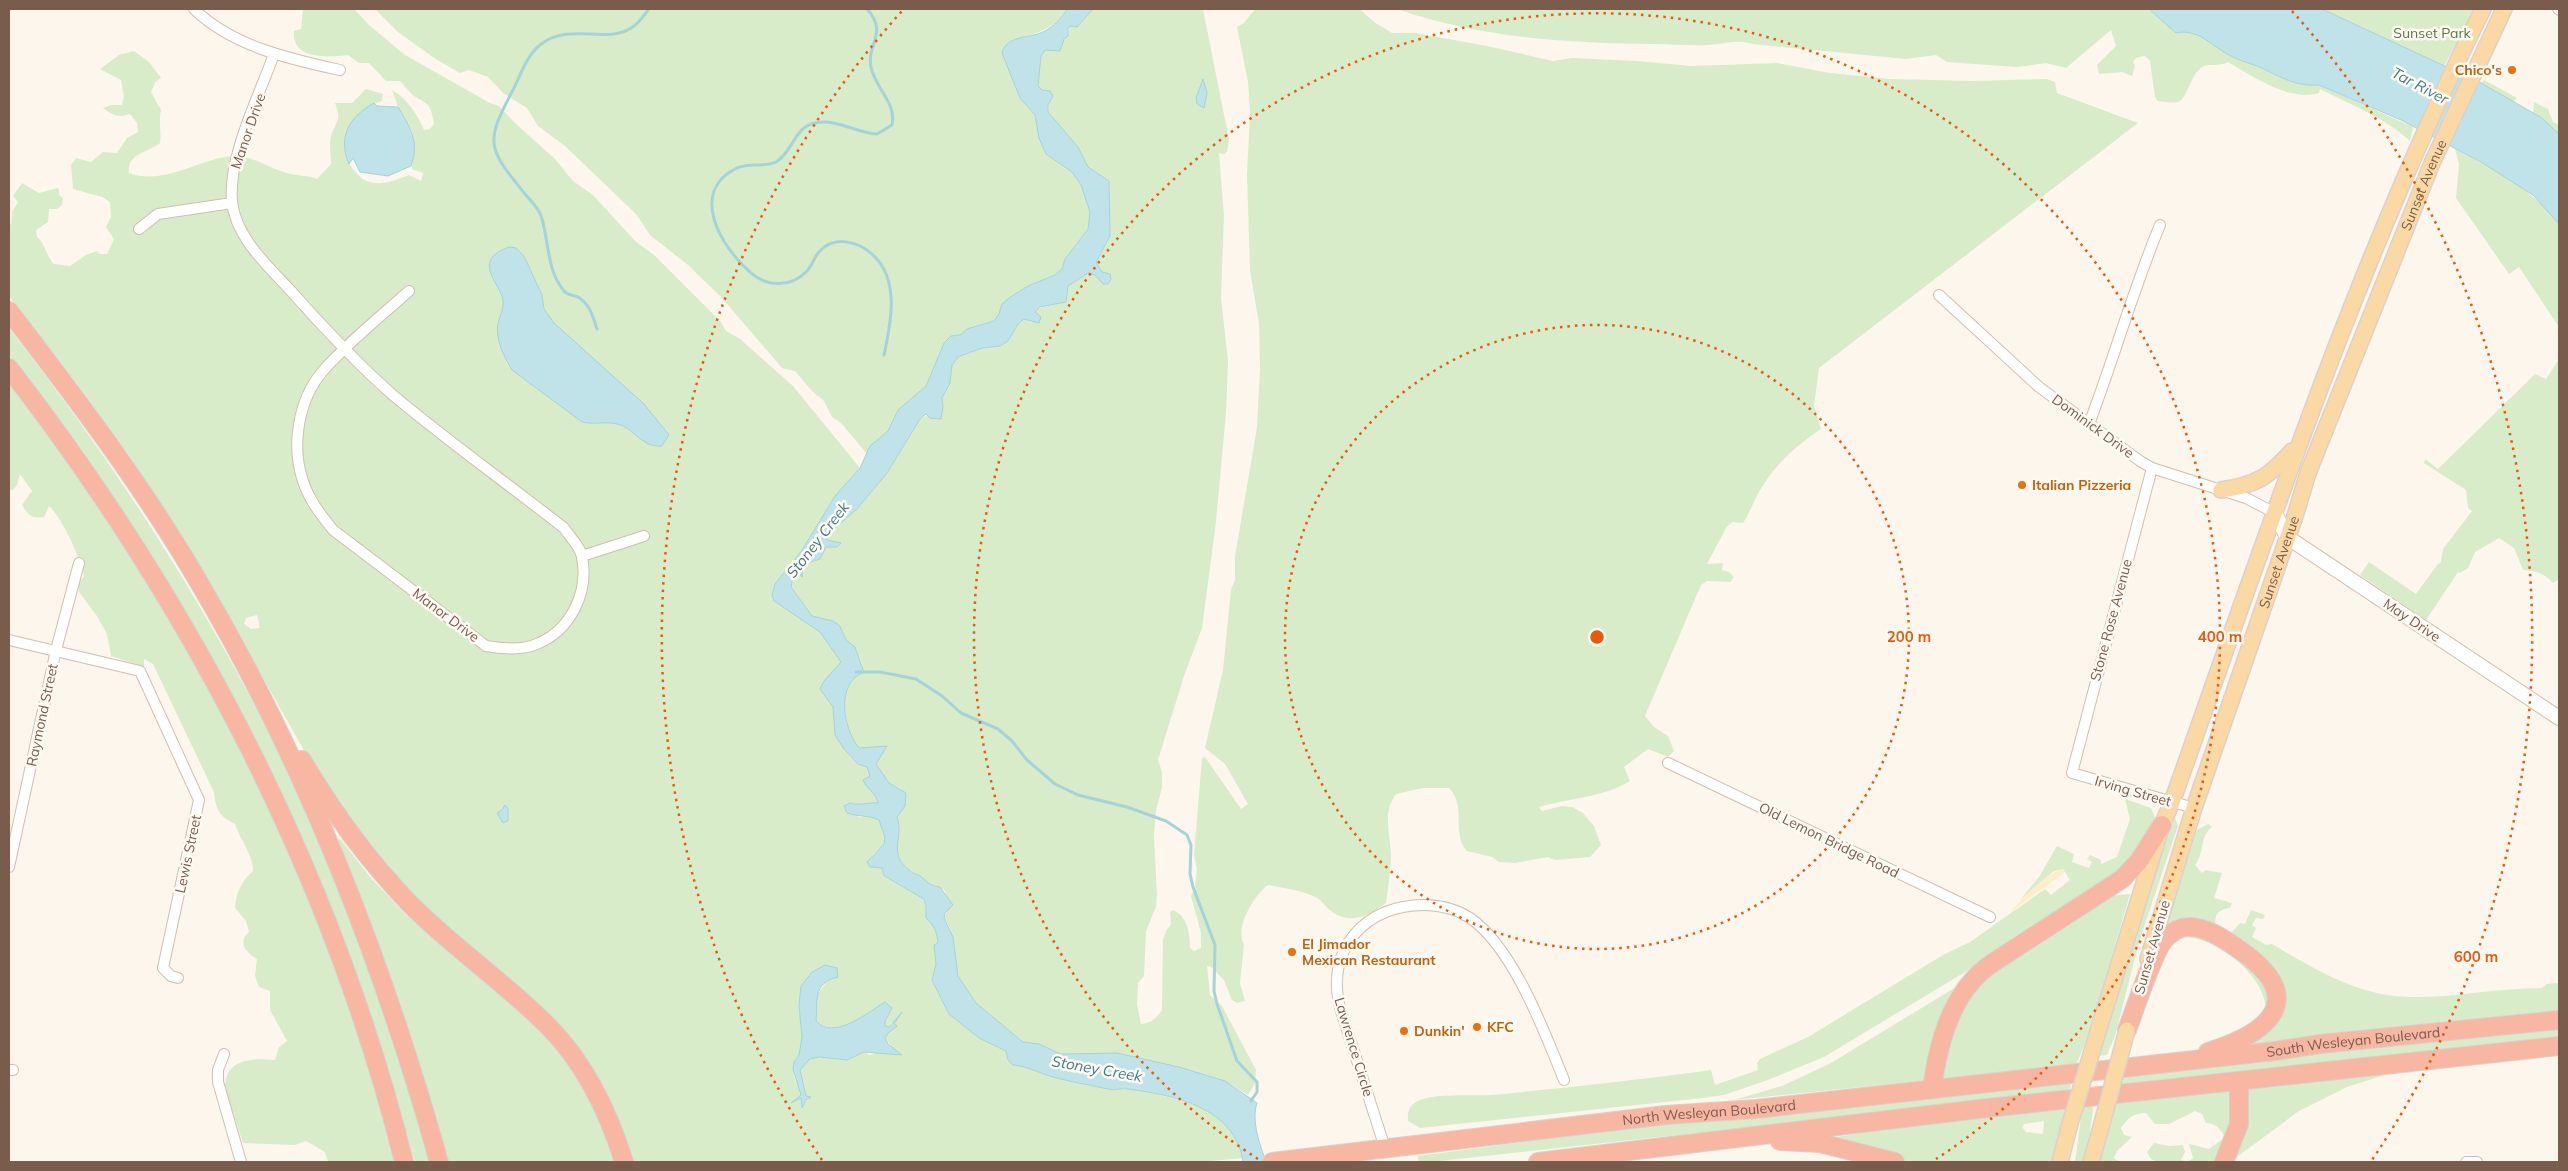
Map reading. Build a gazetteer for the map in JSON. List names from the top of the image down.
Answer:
{
  "streets": {
    "highway": ["South Wesleyan Boulevard", "North Wesleyan Boulevard"],
    "main road": ["Sunset Avenue", "May Drive"],
    "street": [
      "Manor Drive",
      "Dominick Drive",
      "Stone Rose Avenue",
      "Raymond Street",
      "Irving Street",
      "Old Lemon Bridge Road",
      "Lewis Street",
      "Lawrence Circle"
    ]
  },
  "crossings": [
    ["Sunset Avenue", "Dominick Drive"],
    ["Sunset Avenue", "May Drive"],
    ["Sunset Avenue", "Irving Street"],
    ["Dominick Drive", "Stone Rose Avenue"],
    ["Dominick Drive", "May Drive"],
    ["Stone Rose Avenue", "Irving Street"],
    ["Raymond Street", "Lewis Street"],
    ["South Wesleyan Boulevard", "North Wesleyan Boulevard"],
    ["Lawrence Circle", "North Wesleyan Boulevard"]
  ],
  "water": ["Tar River", "Stoney Creek"],
  "parks": ["Sunset Park"],
  "places": [
    "Chico's",
    "Italian Pizzeria",
    "El Jimador Mexican Restaurant",
    "KFC",
    "Dunkin'"
  ],
  "rings": ["200 m", "400 m", "600 m"]
}
